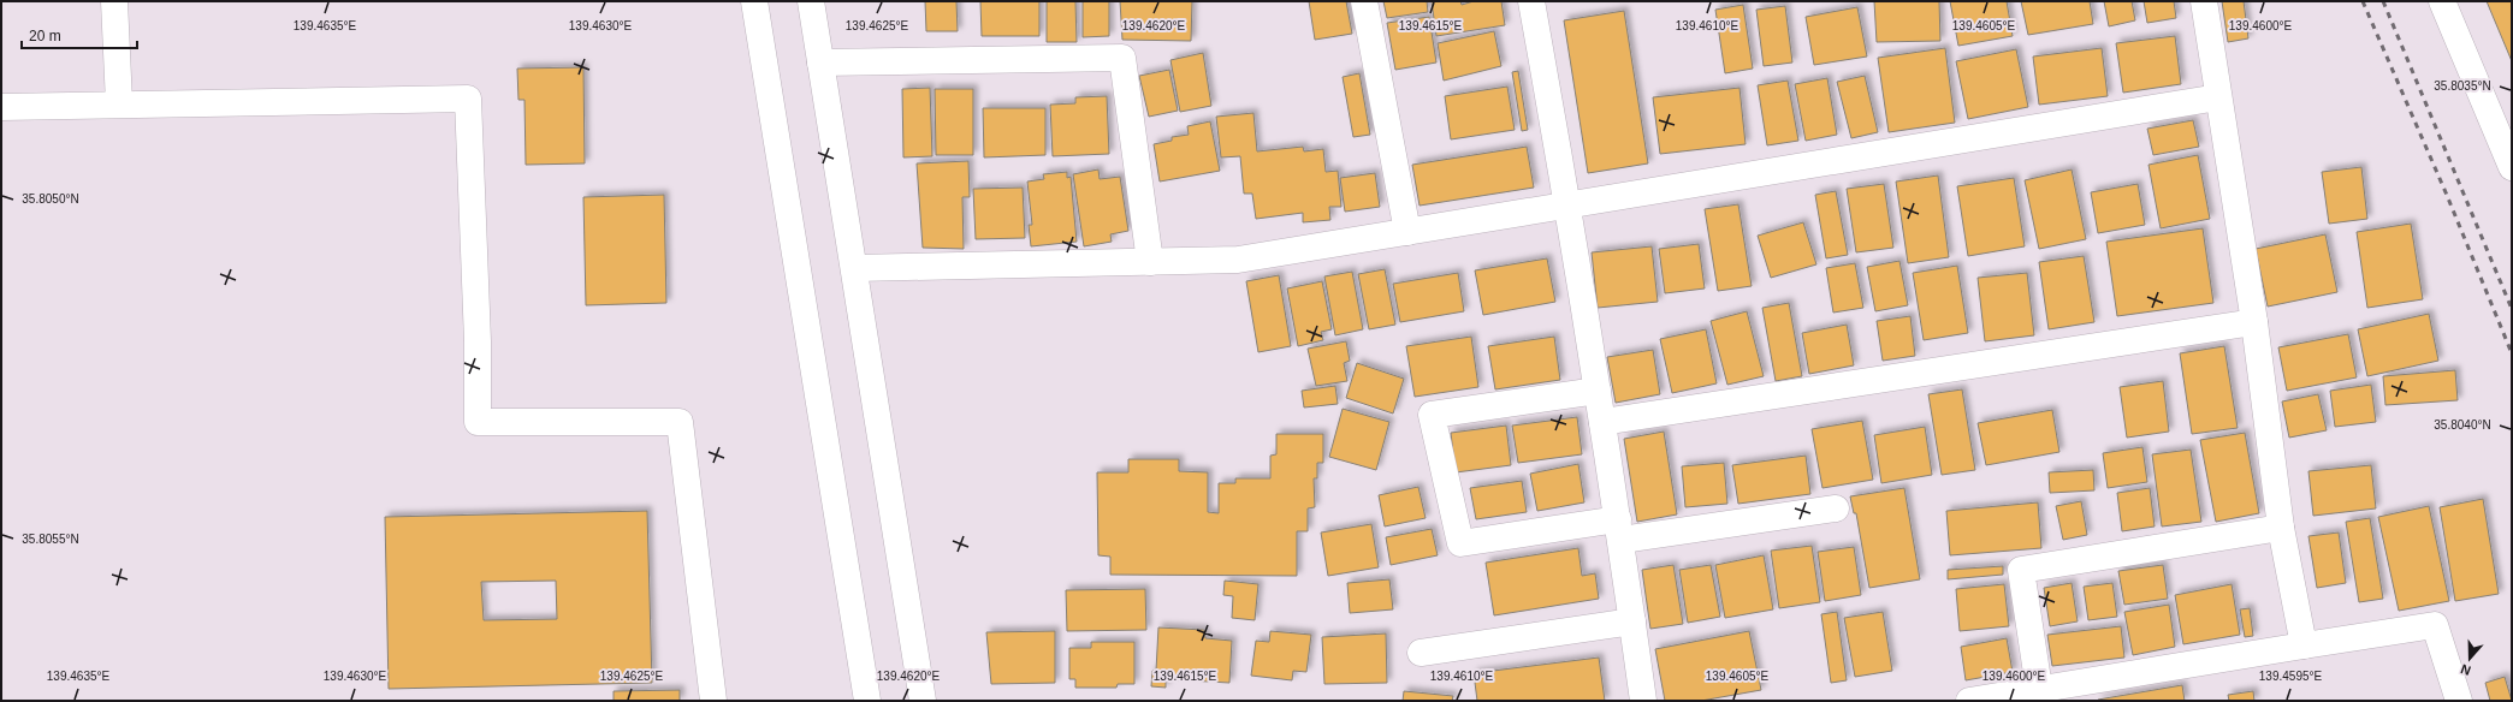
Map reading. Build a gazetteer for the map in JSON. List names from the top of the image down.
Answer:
{
  "scale_bar": "20 m",
  "north": "bottom",
  "coordinates": [
    "139.4625°E",
    "139.4635°E",
    "139.4630°E",
    "139.4620°E",
    "139.4615°E",
    "139.4610°E",
    "139.4605°E",
    "139.4600°E",
    "35.8035°N",
    "35.8050°N",
    "35.8040°N",
    "35.8055°N",
    "139.4595°E"
  ]
}
